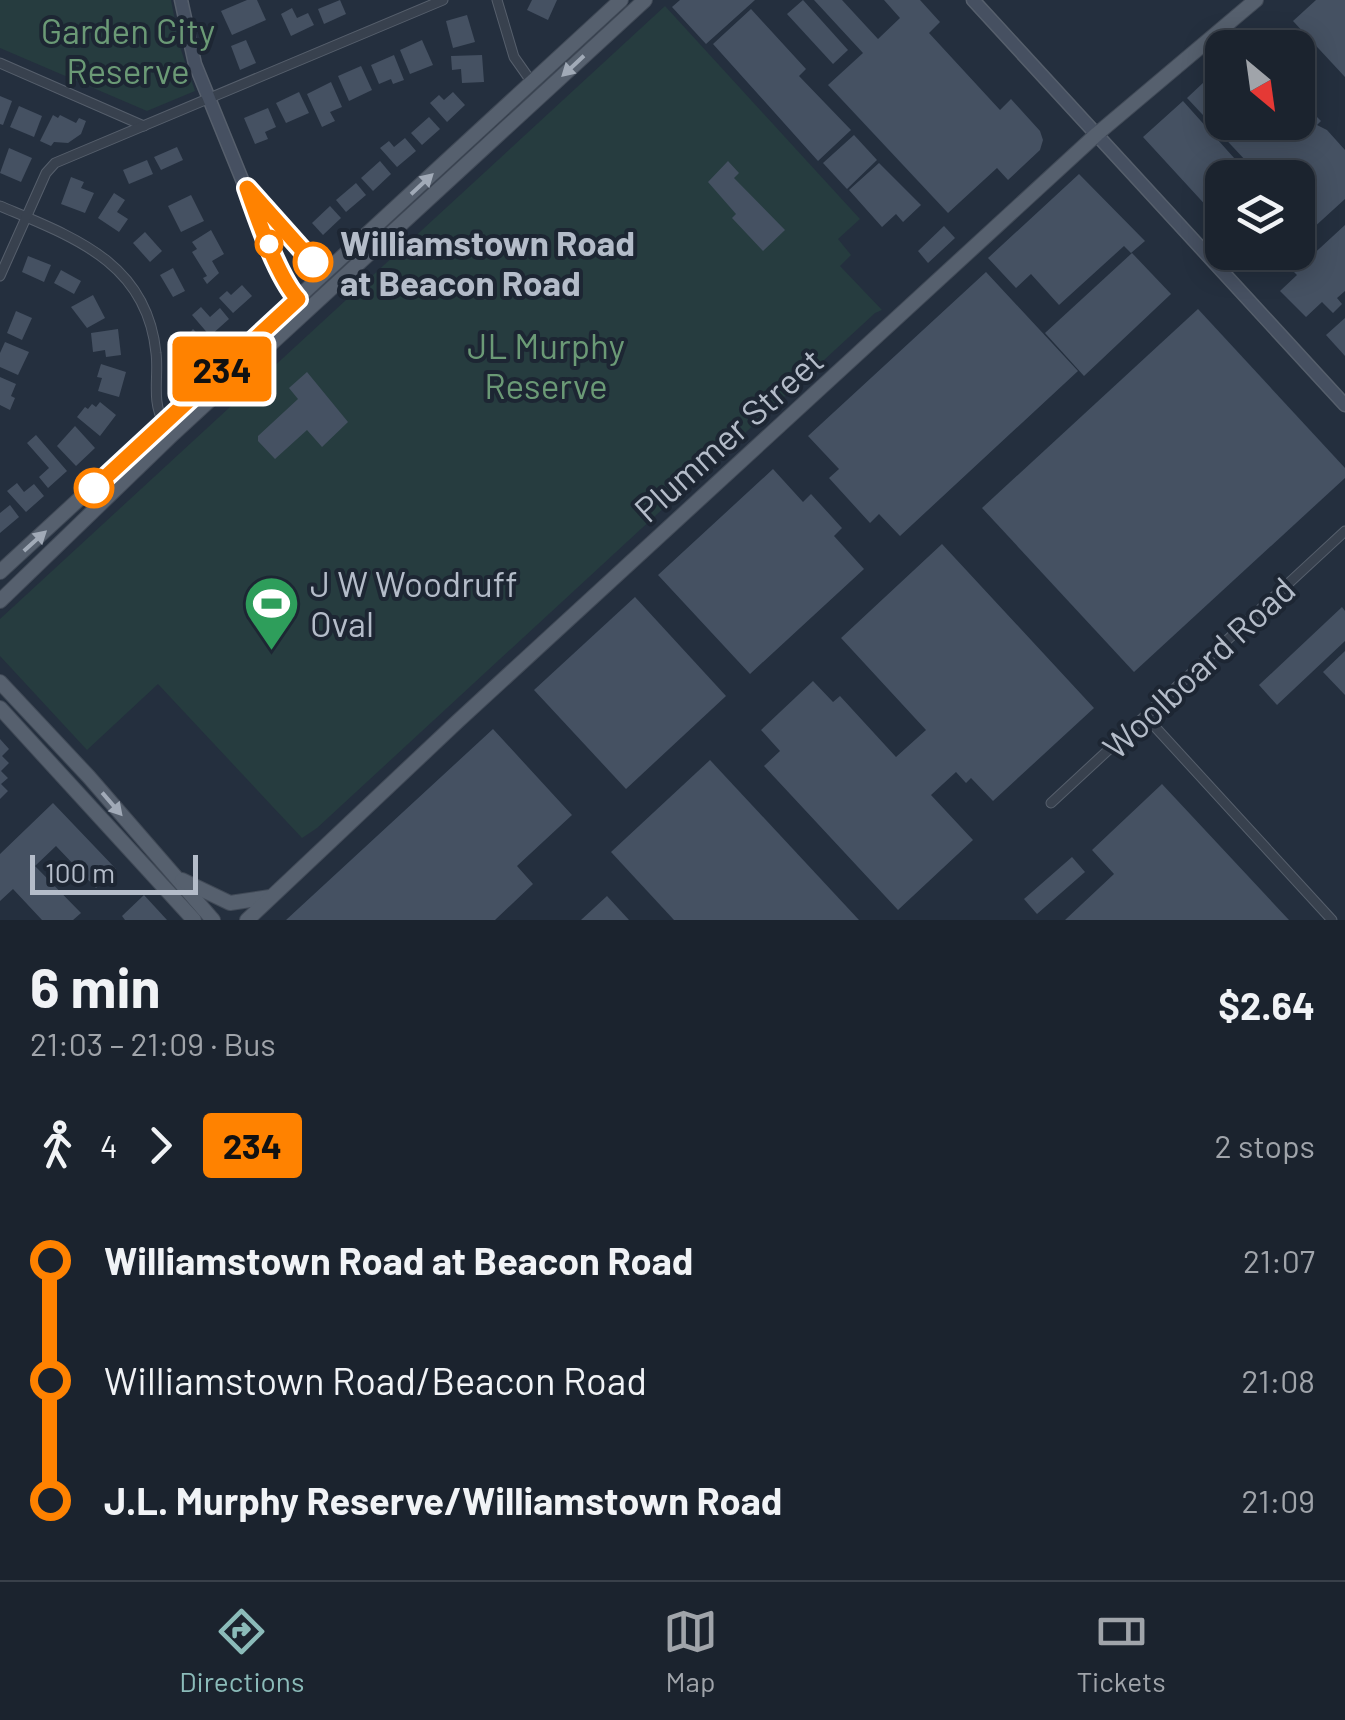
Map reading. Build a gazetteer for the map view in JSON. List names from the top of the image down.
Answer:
{
  "streets": {
    "main road": ["Plummer Street"],
    "street": ["Woolboard Road"]
  },
  "parks": ["Garden City Reserve", "JL Murphy Reserve"],
  "places": {
    "other": ["Williamstown Road at Beacon Road"],
    "sports": ["J W Woodruff Oval"]
  },
  "lines": ["bus line 234"],
  "scale_bar": "100 m",
  "north": "bottom right",
  "page": {
    "on_map": "234",
    "scale": "100 m",
    "heading": ["6 min", "21:03 – 21:09 · Bus", "$2.64"],
    "legs": ["4", "234", "2 stops"],
    "list": [
      {
        "name": "Williamstown Road at Beacon Road",
        "value": "21:07"
      },
      {
        "name": "Williamstown Road/Beacon Road",
        "value": "21:08"
      },
      {
        "name": "J.L. Murphy Reserve/Williamstown Road",
        "value": "21:09"
      }
    ],
    "tabs": ["Directions", "Map", "Tickets"]
  }
}
